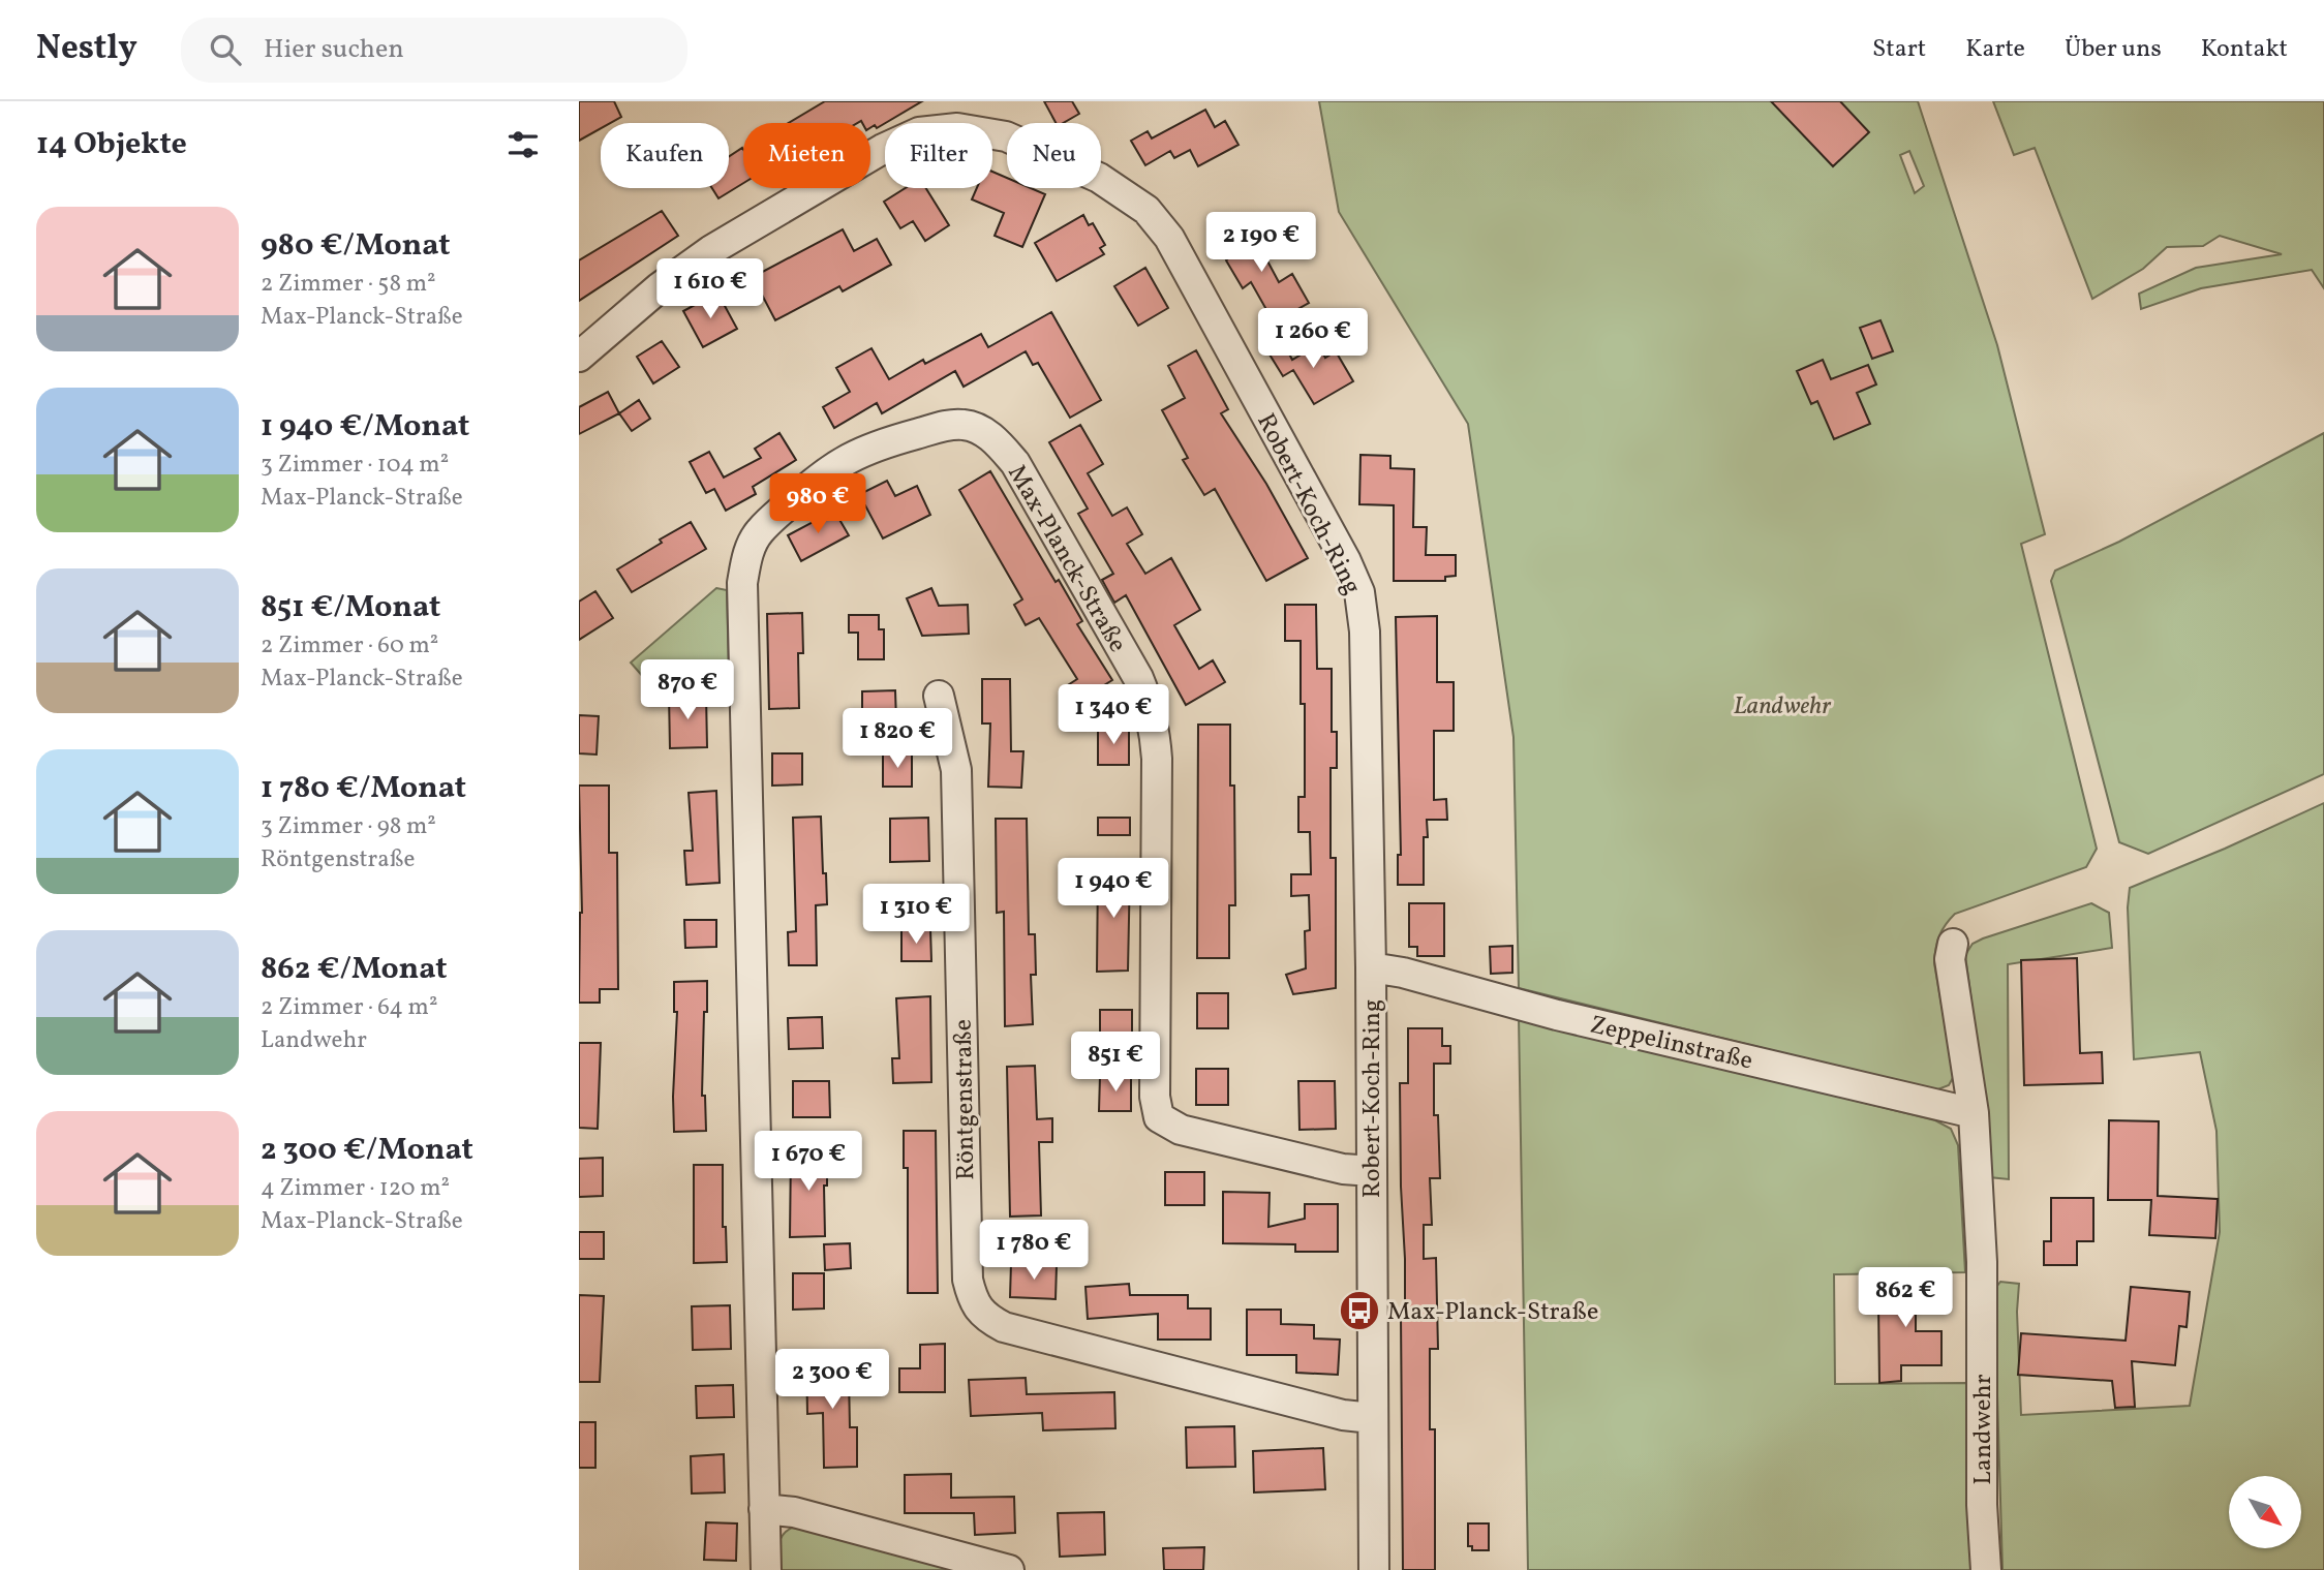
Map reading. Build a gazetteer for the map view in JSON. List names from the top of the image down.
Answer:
{
  "streets": {
    "street": [
      "Robert-Koch-Ring",
      "Max-Planck-Straße",
      "Zeppelinstraße",
      "Röntgenstraße",
      "Landwehr"
    ]
  },
  "crossings": [
    ["Robert-Koch-Ring", "Max-Planck-Straße"],
    ["Robert-Koch-Ring", "Zeppelinstraße"],
    ["Robert-Koch-Ring", "Röntgenstraße"],
    ["Zeppelinstraße", "Landwehr"]
  ],
  "parks": ["Landwehr"],
  "places": {
    "bus stop": ["Max-Planck-Straße"]
  },
  "north": "bottom right",
  "page": {
    "header": "Nestly",
    "search": "Hier suchen",
    "nav": [
      "Start",
      "Karte",
      "Über uns",
      "Kontakt"
    ],
    "heading": "14 Objekte",
    "chip": [
      "Kaufen",
      "Mieten",
      "Filter",
      "Neu"
    ],
    "list": [
      {
        "name": "980 €/Monat",
        "note": "2 Zimmer · 58 m² · Max-Planck-Straße"
      },
      {
        "name": "1 940 €/Monat",
        "note": "3 Zimmer · 104 m² · Max-Planck-Straße"
      },
      {
        "name": "851 €/Monat",
        "note": "2 Zimmer · 60 m² · Max-Planck-Straße"
      },
      {
        "name": "1 780 €/Monat",
        "note": "3 Zimmer · 98 m² · Röntgenstraße"
      },
      {
        "name": "862 €/Monat",
        "note": "2 Zimmer · 64 m² · Landwehr"
      },
      {
        "name": "2 300 €/Monat",
        "note": "4 Zimmer · 120 m² · Max-Planck-Straße"
      }
    ],
    "price": [
      "2 190 €",
      "1 610 €",
      "1 260 €",
      "980 €",
      "870 €",
      "1 340 €",
      "1 820 €",
      "1 940 €",
      "1 310 €",
      "851 €",
      "1 670 €",
      "1 780 €",
      "862 €",
      "2 300 €"
    ]
  }
}
